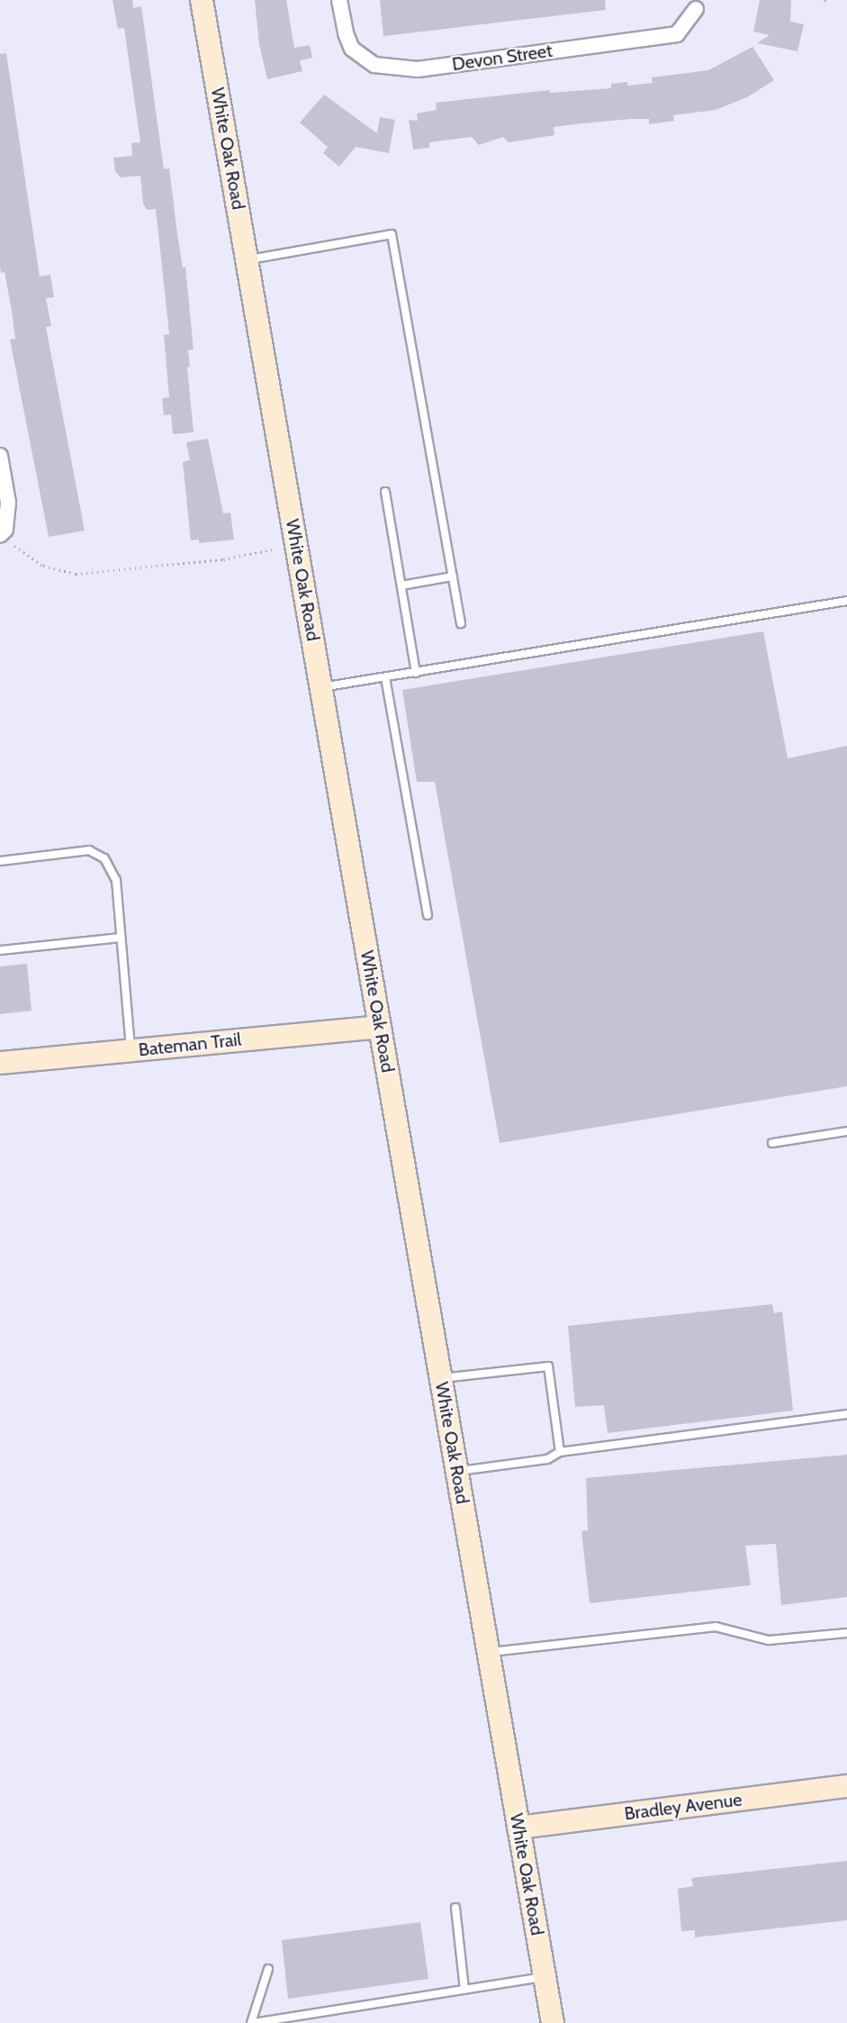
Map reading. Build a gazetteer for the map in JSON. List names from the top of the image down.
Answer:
{
  "streets": {
    "street": [
      "Devon Street",
      "White Oak Road",
      "Bateman Trail",
      "Bradley Avenue"
    ]
  },
  "crossings": [
    ["White Oak Road", "Bateman Trail"],
    ["White Oak Road", "Bradley Avenue"]
  ]
}
